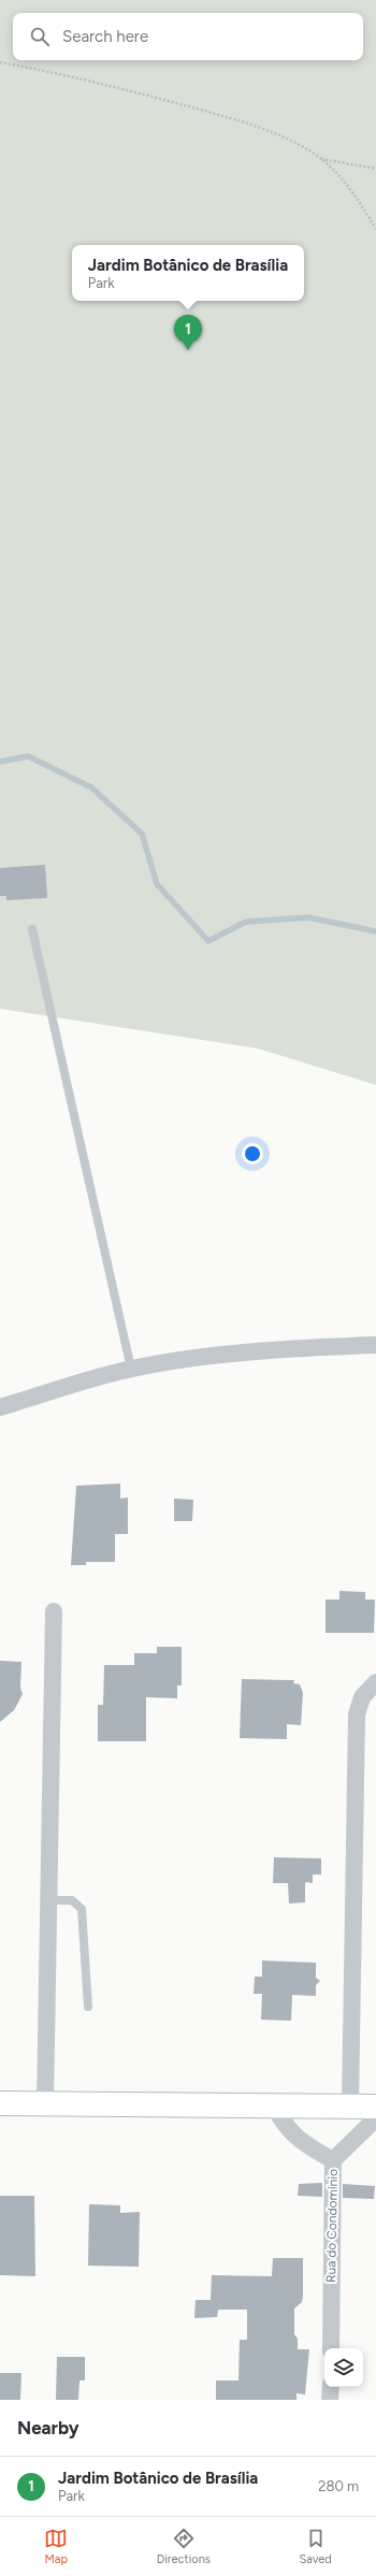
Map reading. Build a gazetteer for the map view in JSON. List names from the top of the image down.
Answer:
{
  "streets": {
    "street": ["Rua do Condomínio"]
  },
  "page": {
    "search": "Search here",
    "popup": ["Jardim Botânico de Brasília", "Park"],
    "pins": "1",
    "heading": "Nearby",
    "list": [
      {
        "mark": "1",
        "name": "Jardim Botânico de Brasília",
        "note": "Park",
        "value": "280 m"
      }
    ],
    "nav": ["Map", "Directions", "Saved"]
  }
}
